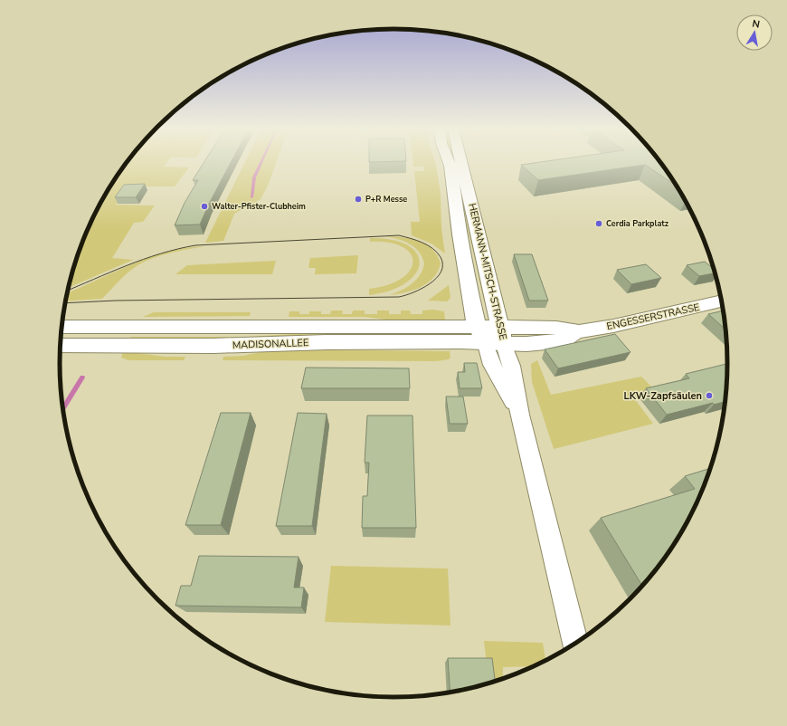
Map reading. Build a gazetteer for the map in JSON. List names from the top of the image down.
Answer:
{
  "streets": {
    "main road": ["HERMANN-MITSCH-STRASSE", "ENGESSERSTRASSE", "MADISONALLEE"]
  },
  "crossings": [
    ["HERMANN-MITSCH-STRASSE", "ENGESSERSTRASSE"],
    ["HERMANN-MITSCH-STRASSE", "MADISONALLEE"],
    ["ENGESSERSTRASSE", "MADISONALLEE"]
  ],
  "places": [
    "P+R Messe",
    "Walter-Pfister-Clubheim",
    "Cerdia Parkplatz",
    "LKW-Zapfsäulen"
  ],
  "north": "top"
}
